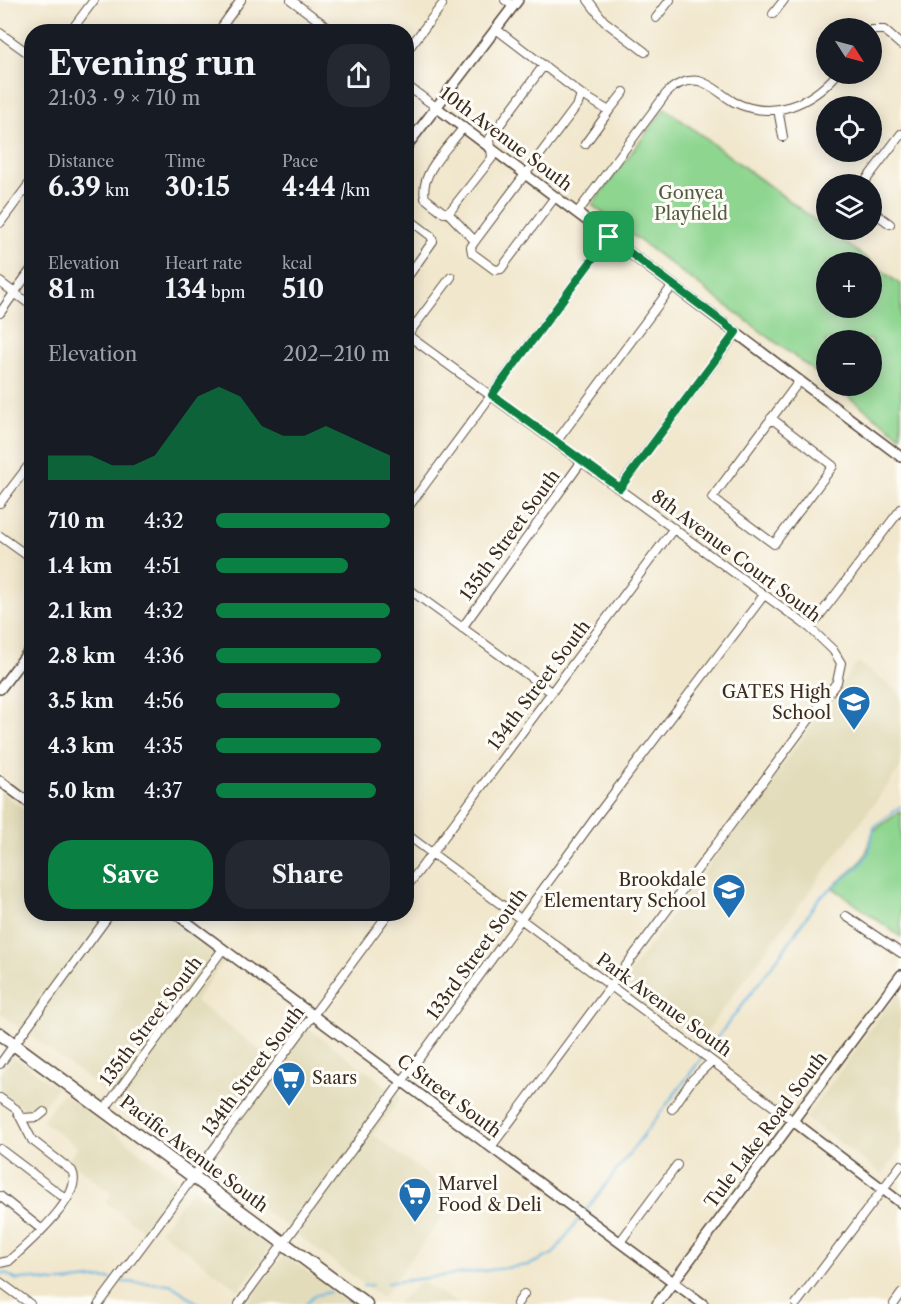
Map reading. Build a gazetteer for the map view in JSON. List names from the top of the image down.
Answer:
{
  "streets": {
    "main road": ["Pacific Avenue South"],
    "street": [
      "10th Avenue South",
      "135th Street South",
      "8th Avenue Court South",
      "134th Street South",
      "133rd Street South",
      "Park Avenue South",
      "C Street South",
      "Tule Lake Road South"
    ]
  },
  "crossings": [
    ["135th Street South", "8th Avenue Court South"],
    ["135th Street South", "C Street South"],
    ["135th Street South", "Pacific Avenue South"],
    ["8th Avenue Court South", "134th Street South"],
    ["8th Avenue Court South", "133rd Street South"],
    ["8th Avenue Court South", "Park Avenue South"],
    ["134th Street South", "Park Avenue South"],
    ["134th Street South", "C Street South"],
    ["134th Street South", "Pacific Avenue South"],
    ["133rd Street South", "Park Avenue South"],
    ["133rd Street South", "C Street South"],
    ["133rd Street South", "Pacific Avenue South"],
    ["Park Avenue South", "Tule Lake Road South"],
    ["C Street South", "Tule Lake Road South"]
  ],
  "parks": ["Gonyea Playfield"],
  "places": {
    "school or university": ["GATES High School", "Brookdale Elementary School"],
    "supermarket": ["Saars", "Marvel Food & Deli"]
  },
  "north": "bottom right",
  "page": {
    "map_buttons": ["+", "−"],
    "heading": ["Evening run", "21:03 · 9 × 710 m"],
    "stats": [
      ["Distance", "6.39 km"],
      ["Time", "30:15"],
      ["Pace", "4:44 /km"],
      ["Elevation", "81 m"],
      ["Heart rate", "134 bpm"],
      ["kcal", "510"]
    ],
    "chart": ["Elevation", "202–210 m"],
    "list": [
      {
        "name": "710 m",
        "note": "4:32"
      },
      {
        "name": "1.4 km",
        "note": "4:51"
      },
      {
        "name": "2.1 km",
        "note": "4:32"
      },
      {
        "name": "2.8 km",
        "note": "4:36"
      },
      {
        "name": "3.5 km",
        "note": "4:56"
      },
      {
        "name": "4.3 km",
        "note": "4:35"
      },
      {
        "name": "5.0 km",
        "note": "4:37"
      }
    ],
    "buttons": ["Save", "Share"]
  }
}
